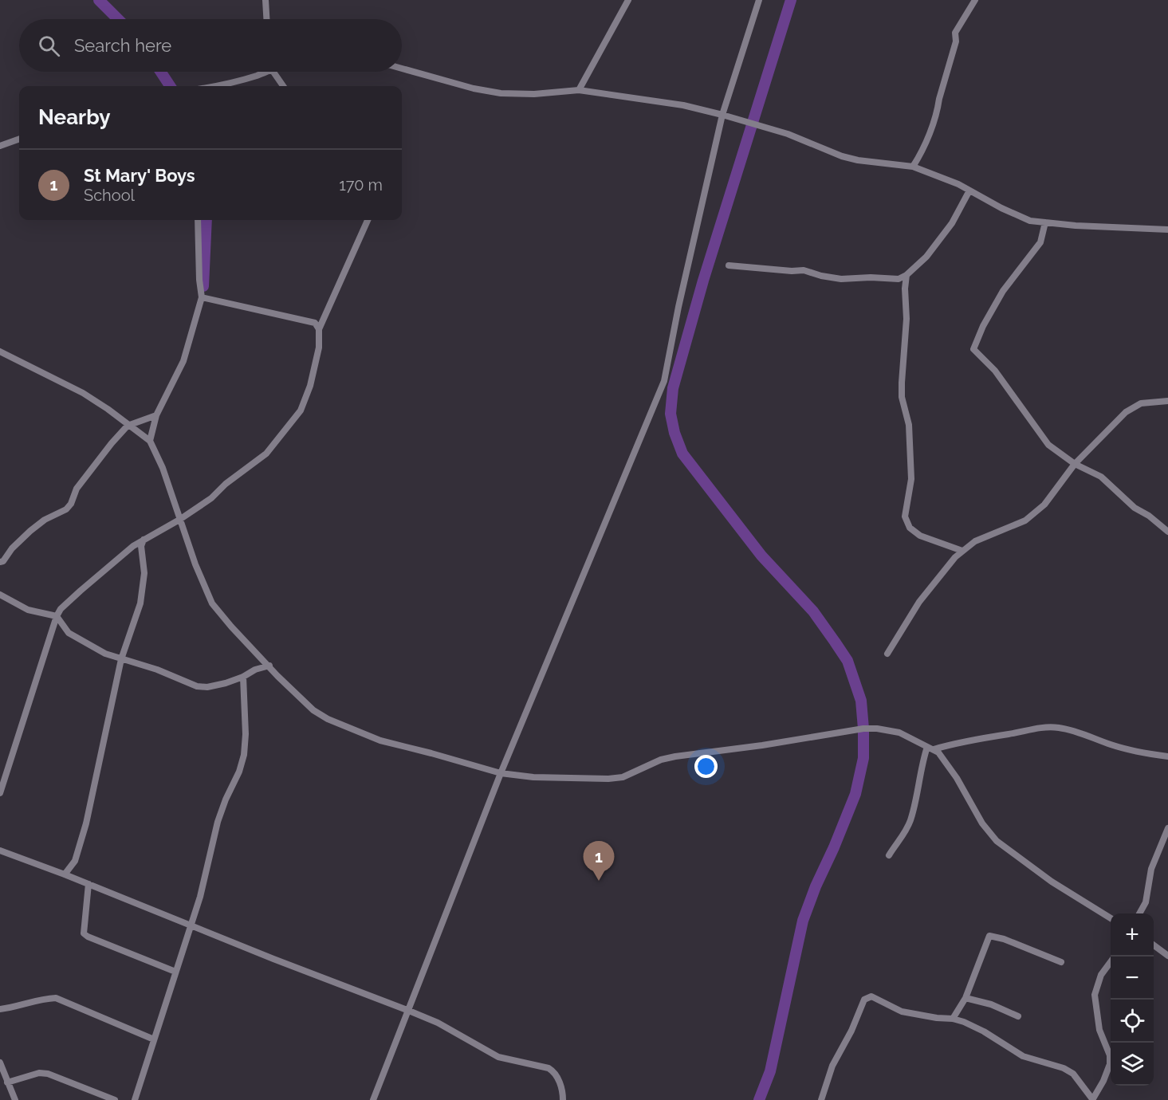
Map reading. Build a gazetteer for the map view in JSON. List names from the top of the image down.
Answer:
{
  "page": {
    "search": "Search here",
    "heading": "Nearby",
    "list": [
      {
        "mark": "1",
        "name": "St Mary' Boys",
        "note": "School",
        "value": "170 m"
      }
    ],
    "pins": "1",
    "map_buttons": ["+", "−"]
  }
}
